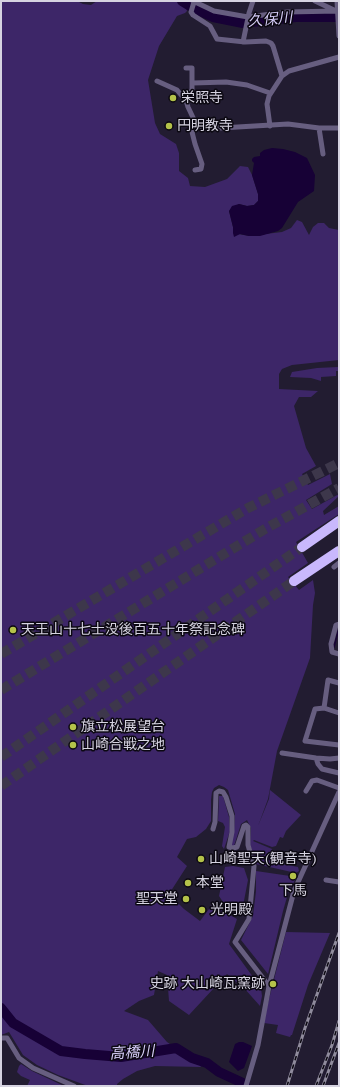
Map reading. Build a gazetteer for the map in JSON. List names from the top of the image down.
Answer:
{
  "water": ["久保川", "高橋川"],
  "places": [
    "栄照寺",
    "円明教寺",
    "天王山十七士没後百五十年祭記念碑",
    "旗立松展望台",
    "山崎合戦之地",
    "山崎聖天(観音寺)",
    "下馬",
    "本堂",
    "聖天堂",
    "光明殿",
    "史跡 大山崎瓦窯跡"
  ]
}
